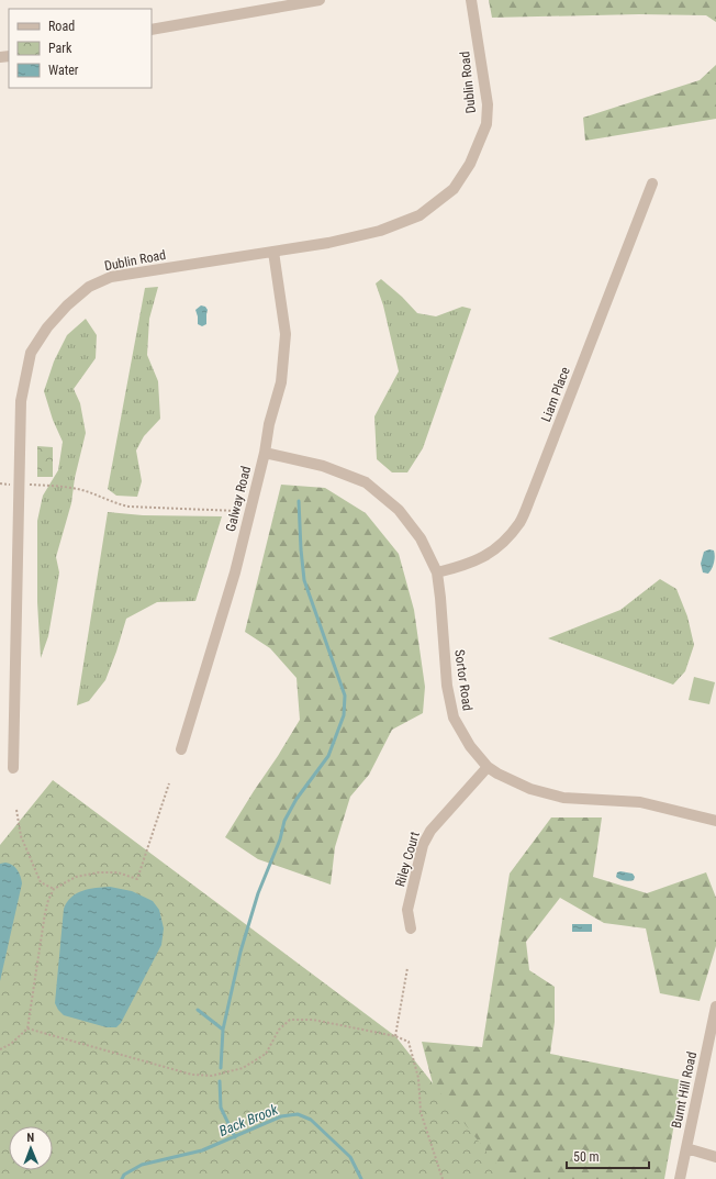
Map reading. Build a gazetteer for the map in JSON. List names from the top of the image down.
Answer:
{
  "streets": {
    "street": [
      "Dublin Road",
      "Liam Place",
      "Galway Road",
      "Sortor Road",
      "Riley Court",
      "Burnt Hill Road"
    ]
  },
  "crossings": [
    ["Dublin Road", "Galway Road"],
    ["Liam Place", "Sortor Road"],
    ["Galway Road", "Sortor Road"],
    ["Sortor Road", "Riley Court"]
  ],
  "water": ["Back Brook"],
  "legend": ["Road", "Park", "Water"],
  "scale_bar": "50 m",
  "north": "top"
}
